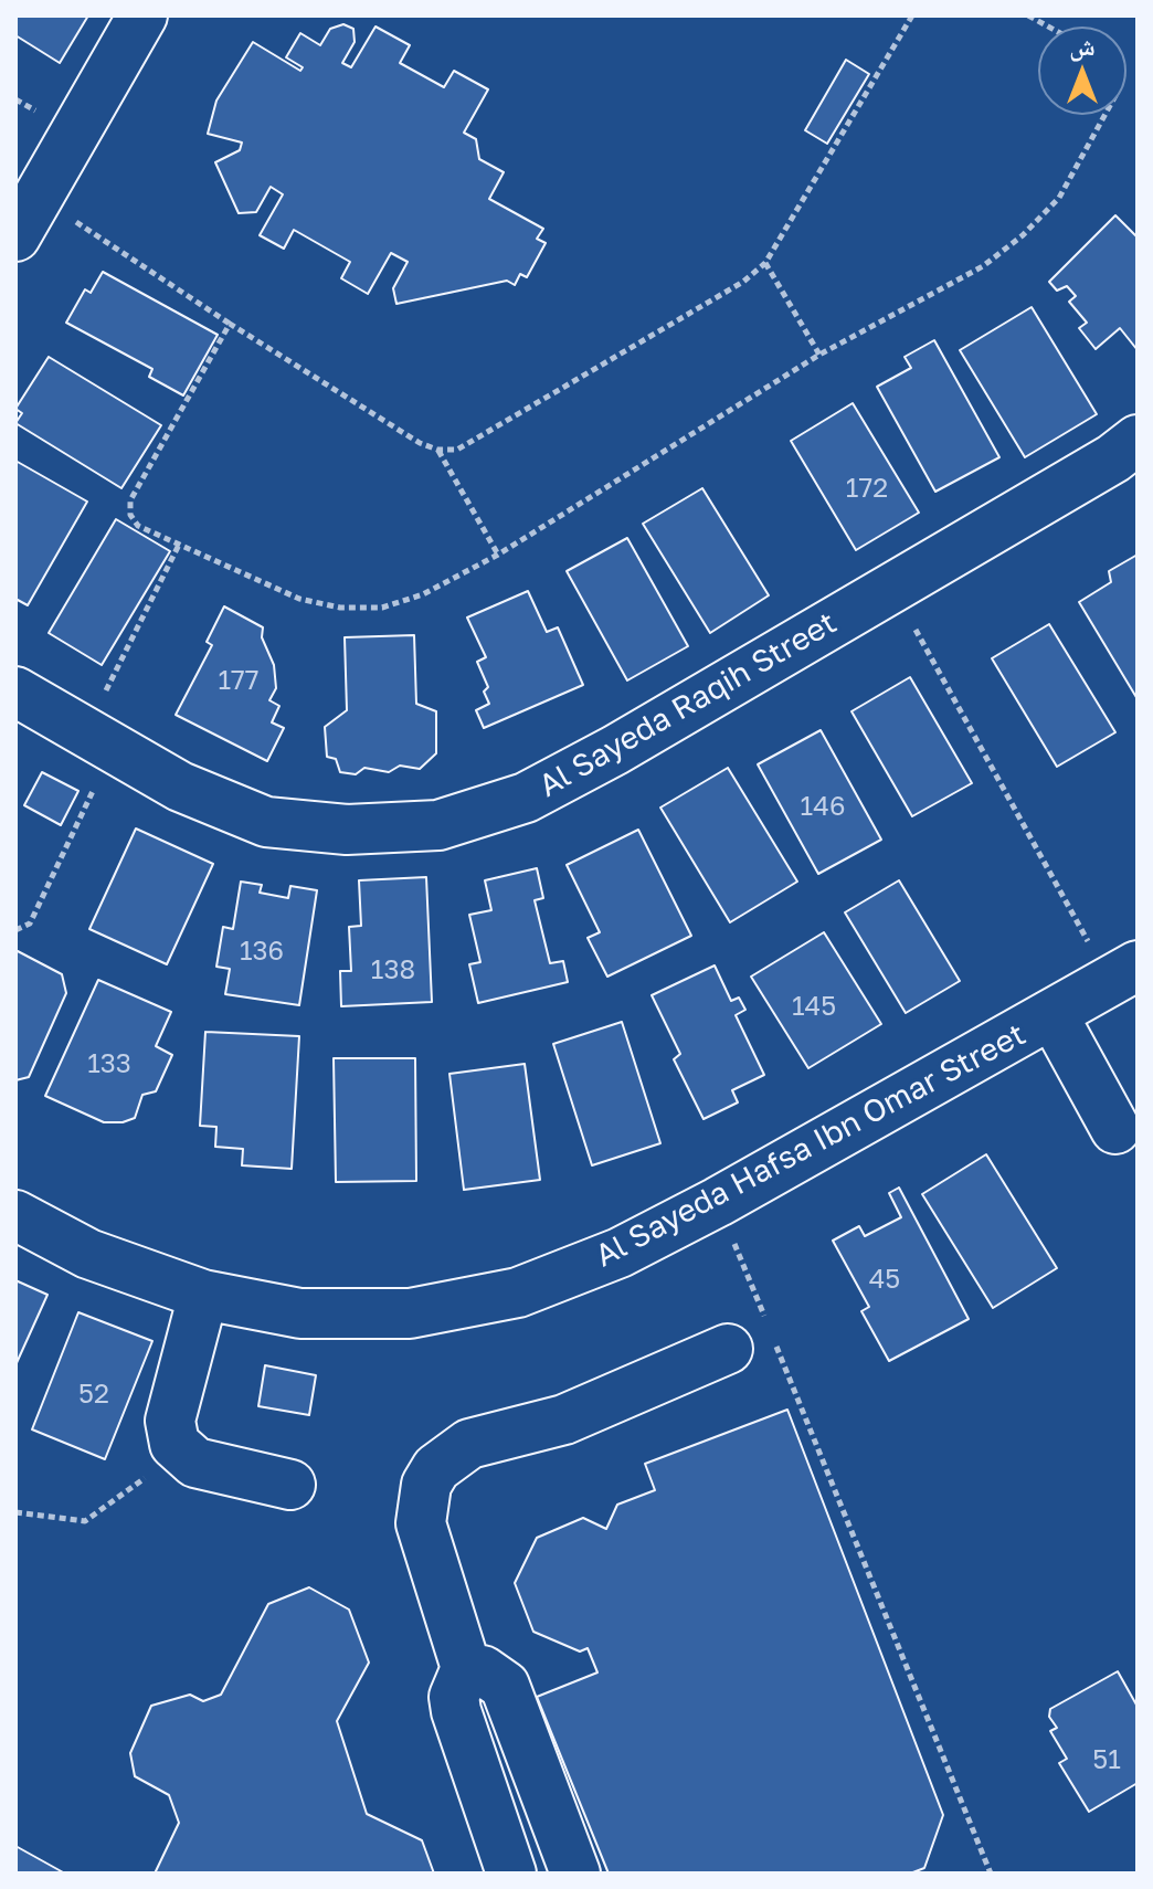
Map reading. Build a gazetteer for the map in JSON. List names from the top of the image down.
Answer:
{
  "streets": {
    "street": ["Al Sayeda Raqih Street", "Al Sayeda Hafsa Ibn Omar Street"]
  },
  "house_numbers": [
    "172",
    "177",
    "146",
    "136",
    "138",
    "145",
    "133",
    "45",
    "52",
    "51"
  ],
  "north": "top"
}
